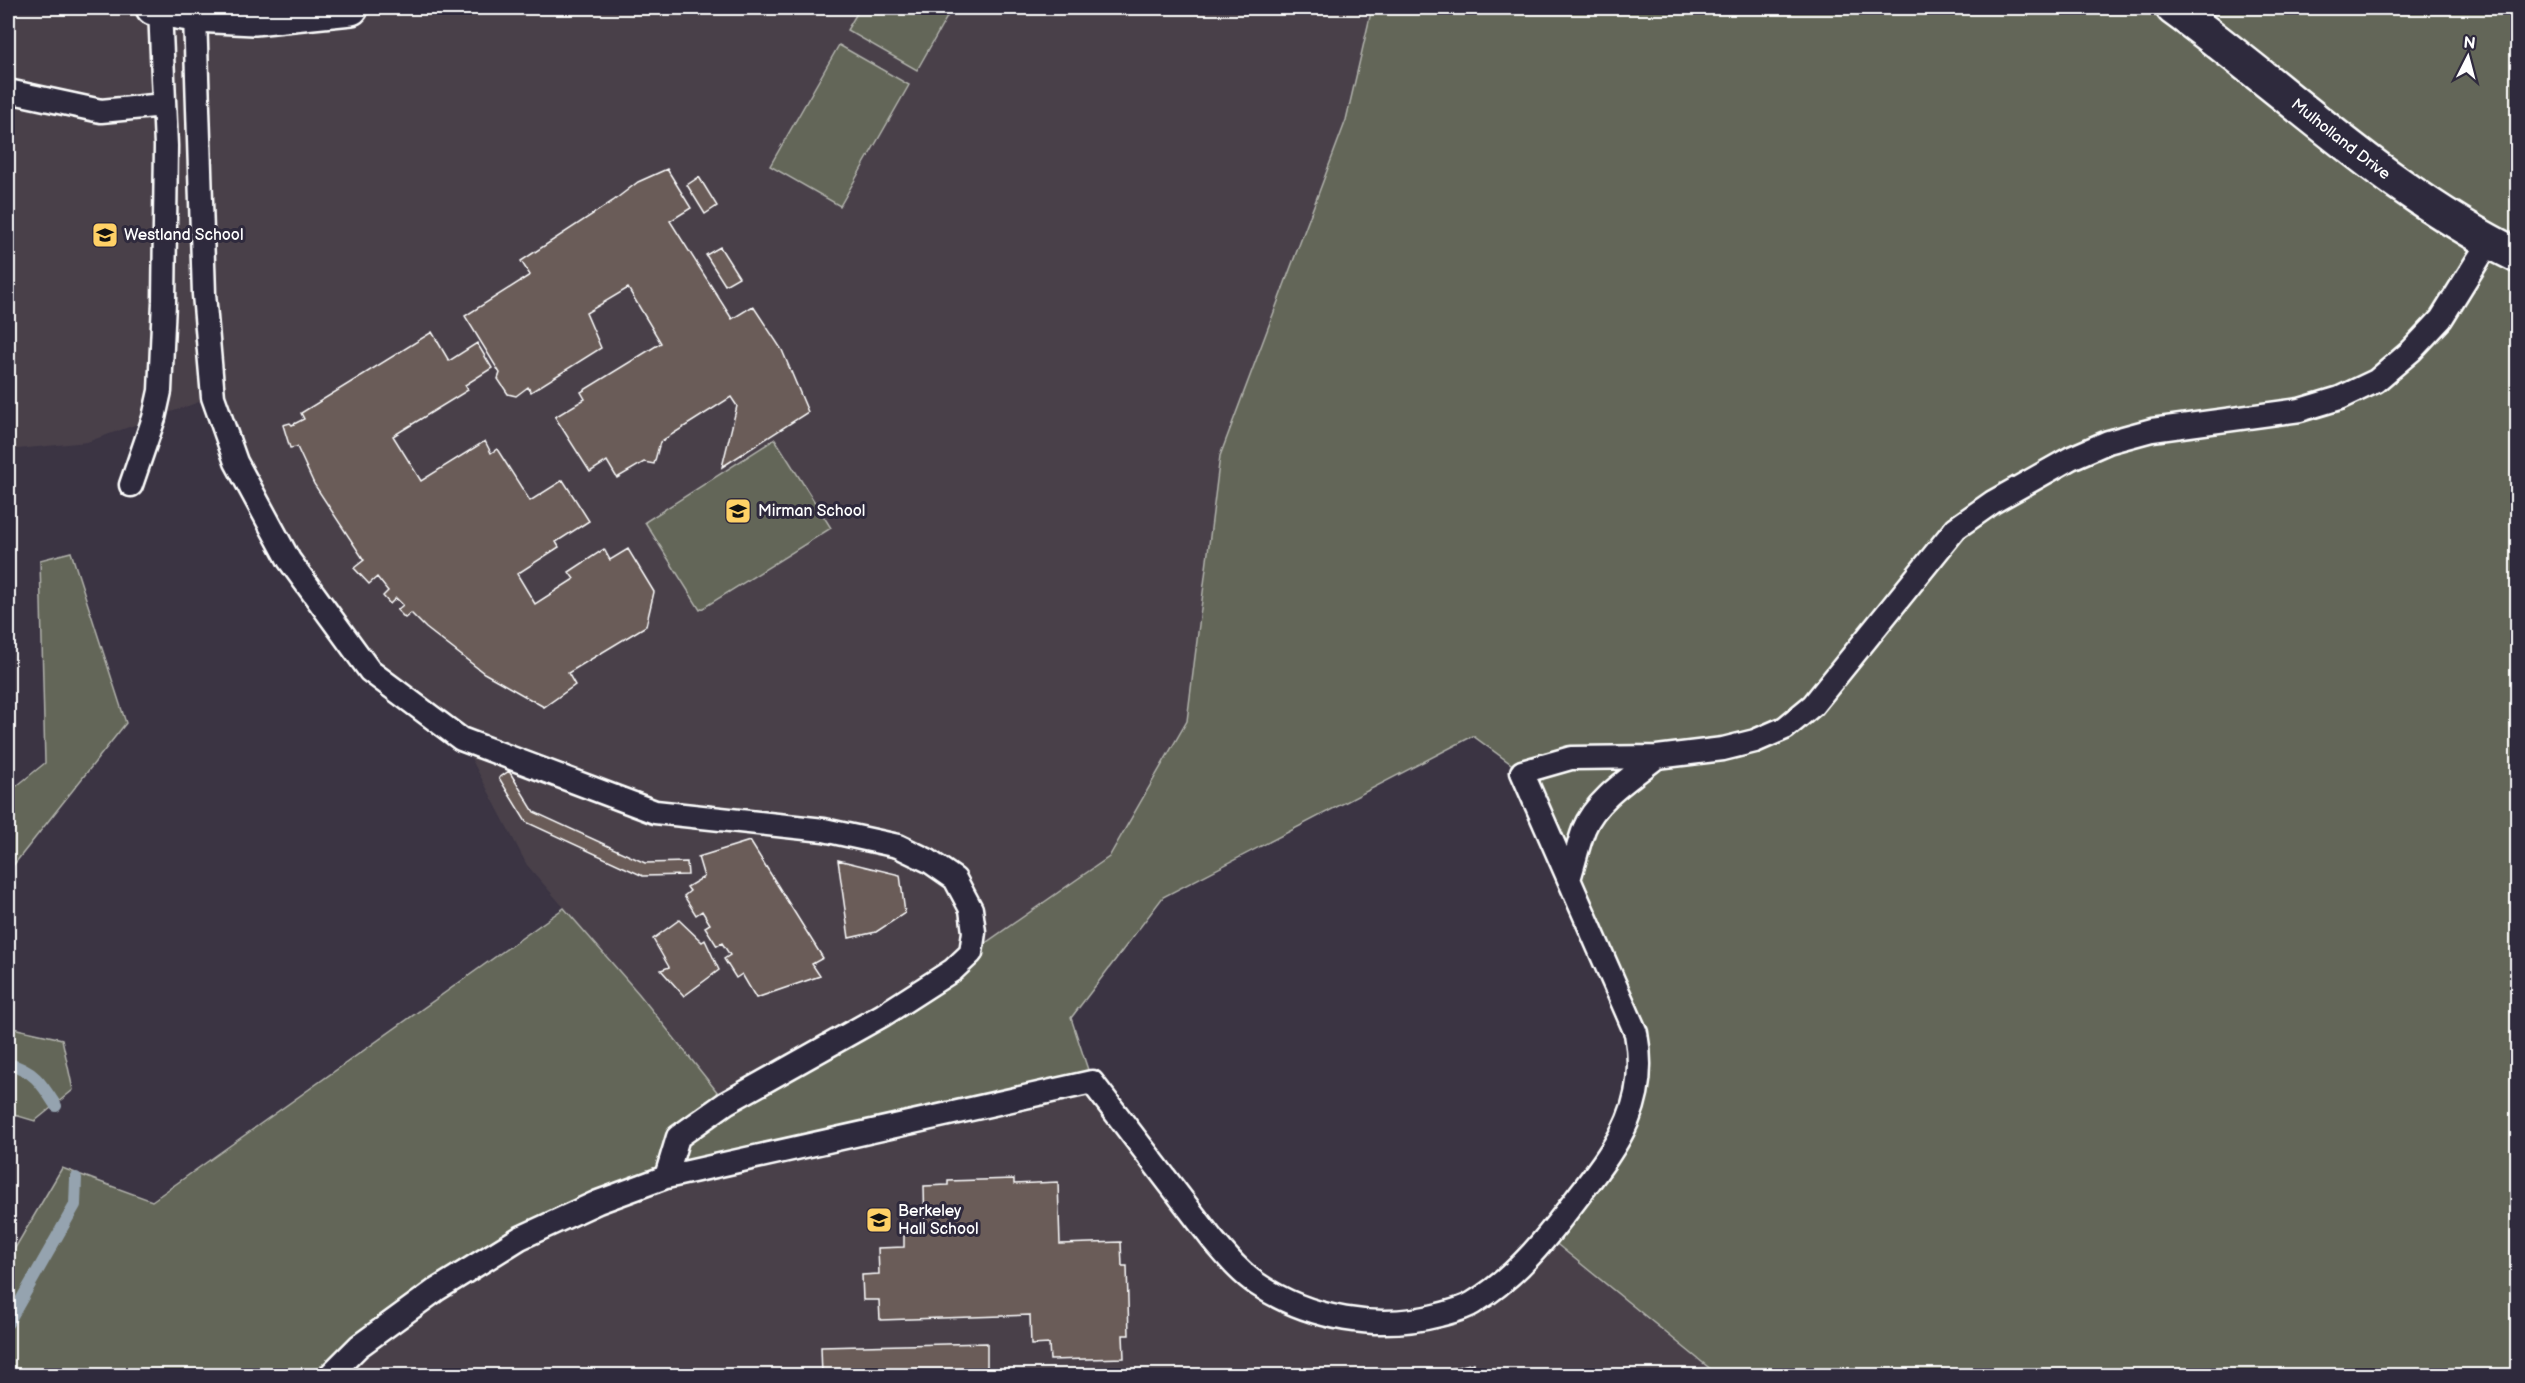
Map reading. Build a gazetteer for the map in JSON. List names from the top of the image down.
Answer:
{
  "streets": {
    "main road": ["Mulholland Drive"]
  },
  "places": {
    "school or university": ["Westland School", "Mirman School", "Berkeley Hall School"]
  },
  "north": "top"
}
